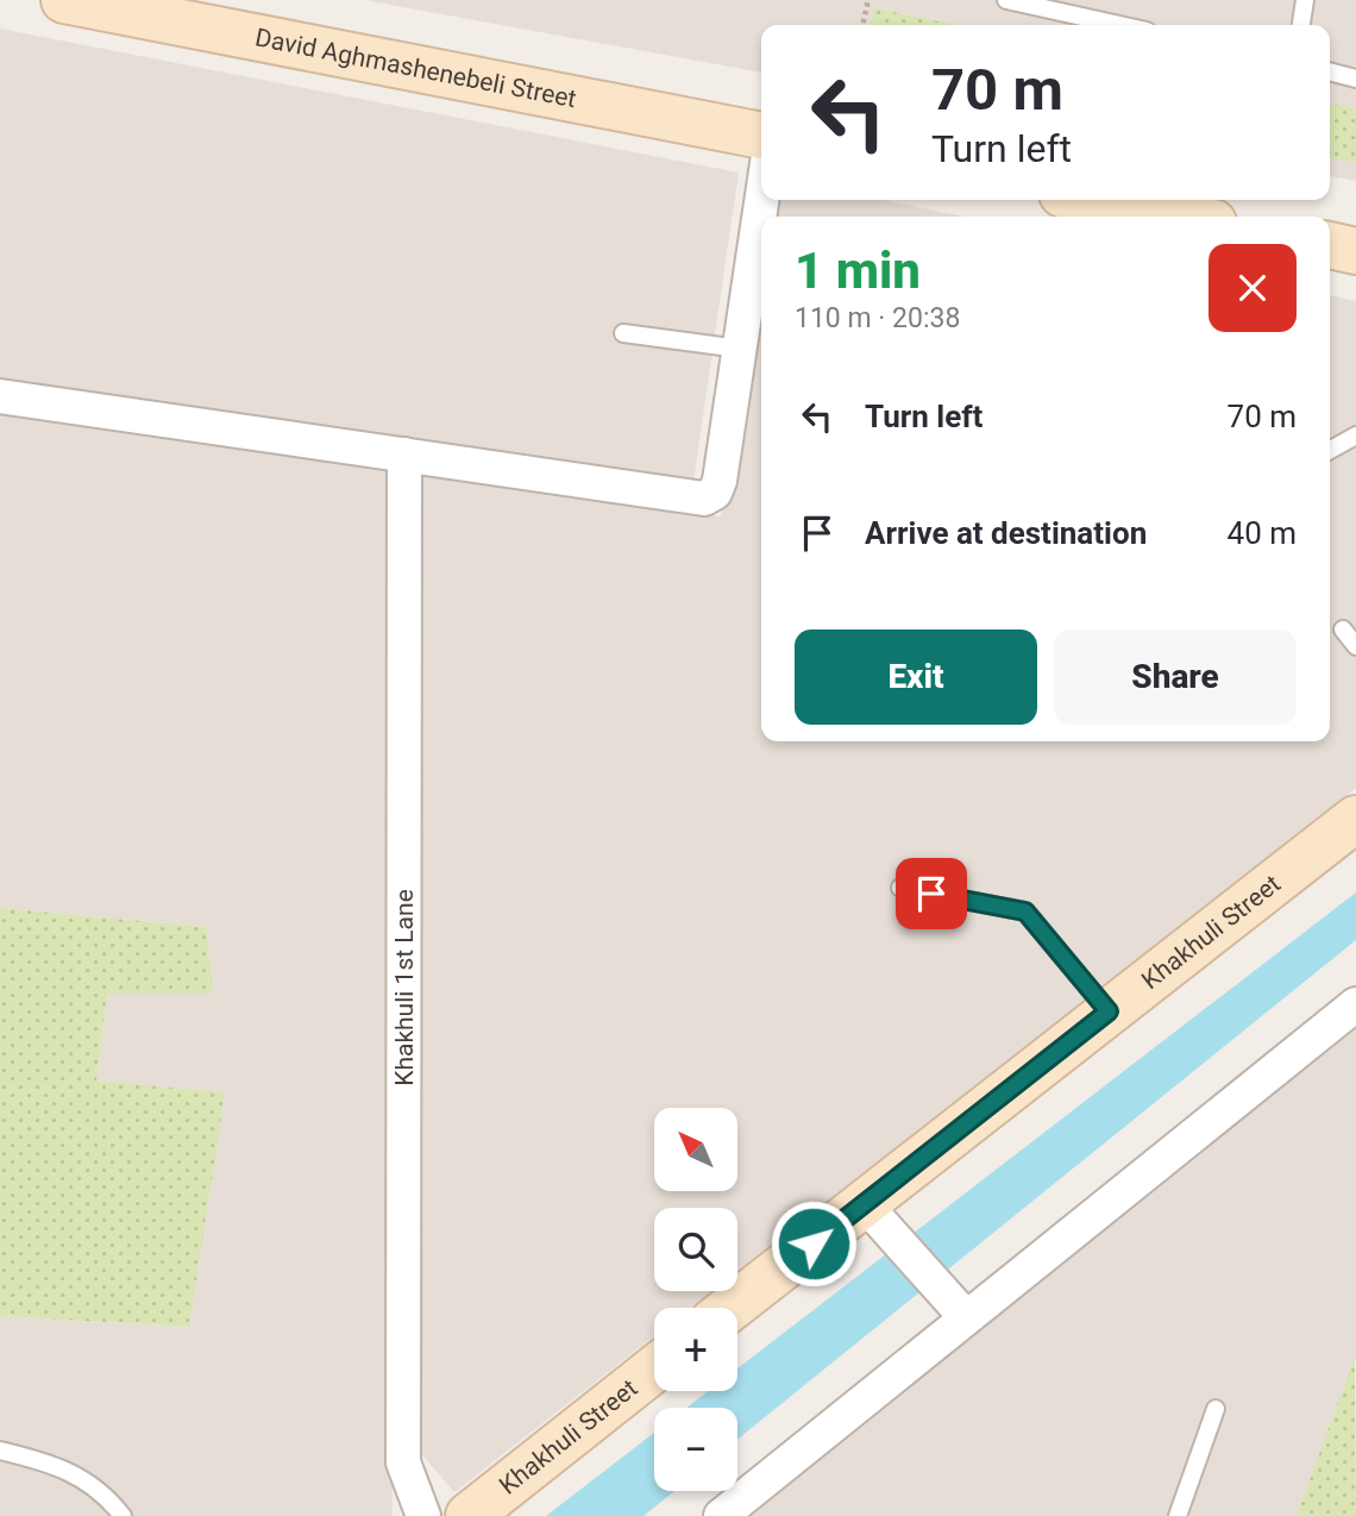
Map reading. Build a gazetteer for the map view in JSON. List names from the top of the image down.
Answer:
{
  "streets": {
    "main road": ["David Aghmashenebeli Street", "Khakhuli Street"],
    "street": ["Khakhuli 1st Lane"]
  },
  "north": "top left",
  "page": {
    "turn": ["70 m", "Turn left"],
    "heading": ["1 min", "110 m · 20:38"],
    "list": [
      {
        "name": "Turn left",
        "value": "70 m"
      },
      {
        "name": "Arrive at destination",
        "value": "40 m"
      }
    ],
    "buttons": ["Exit", "Share"],
    "map_buttons": ["+", "−"]
  }
}
